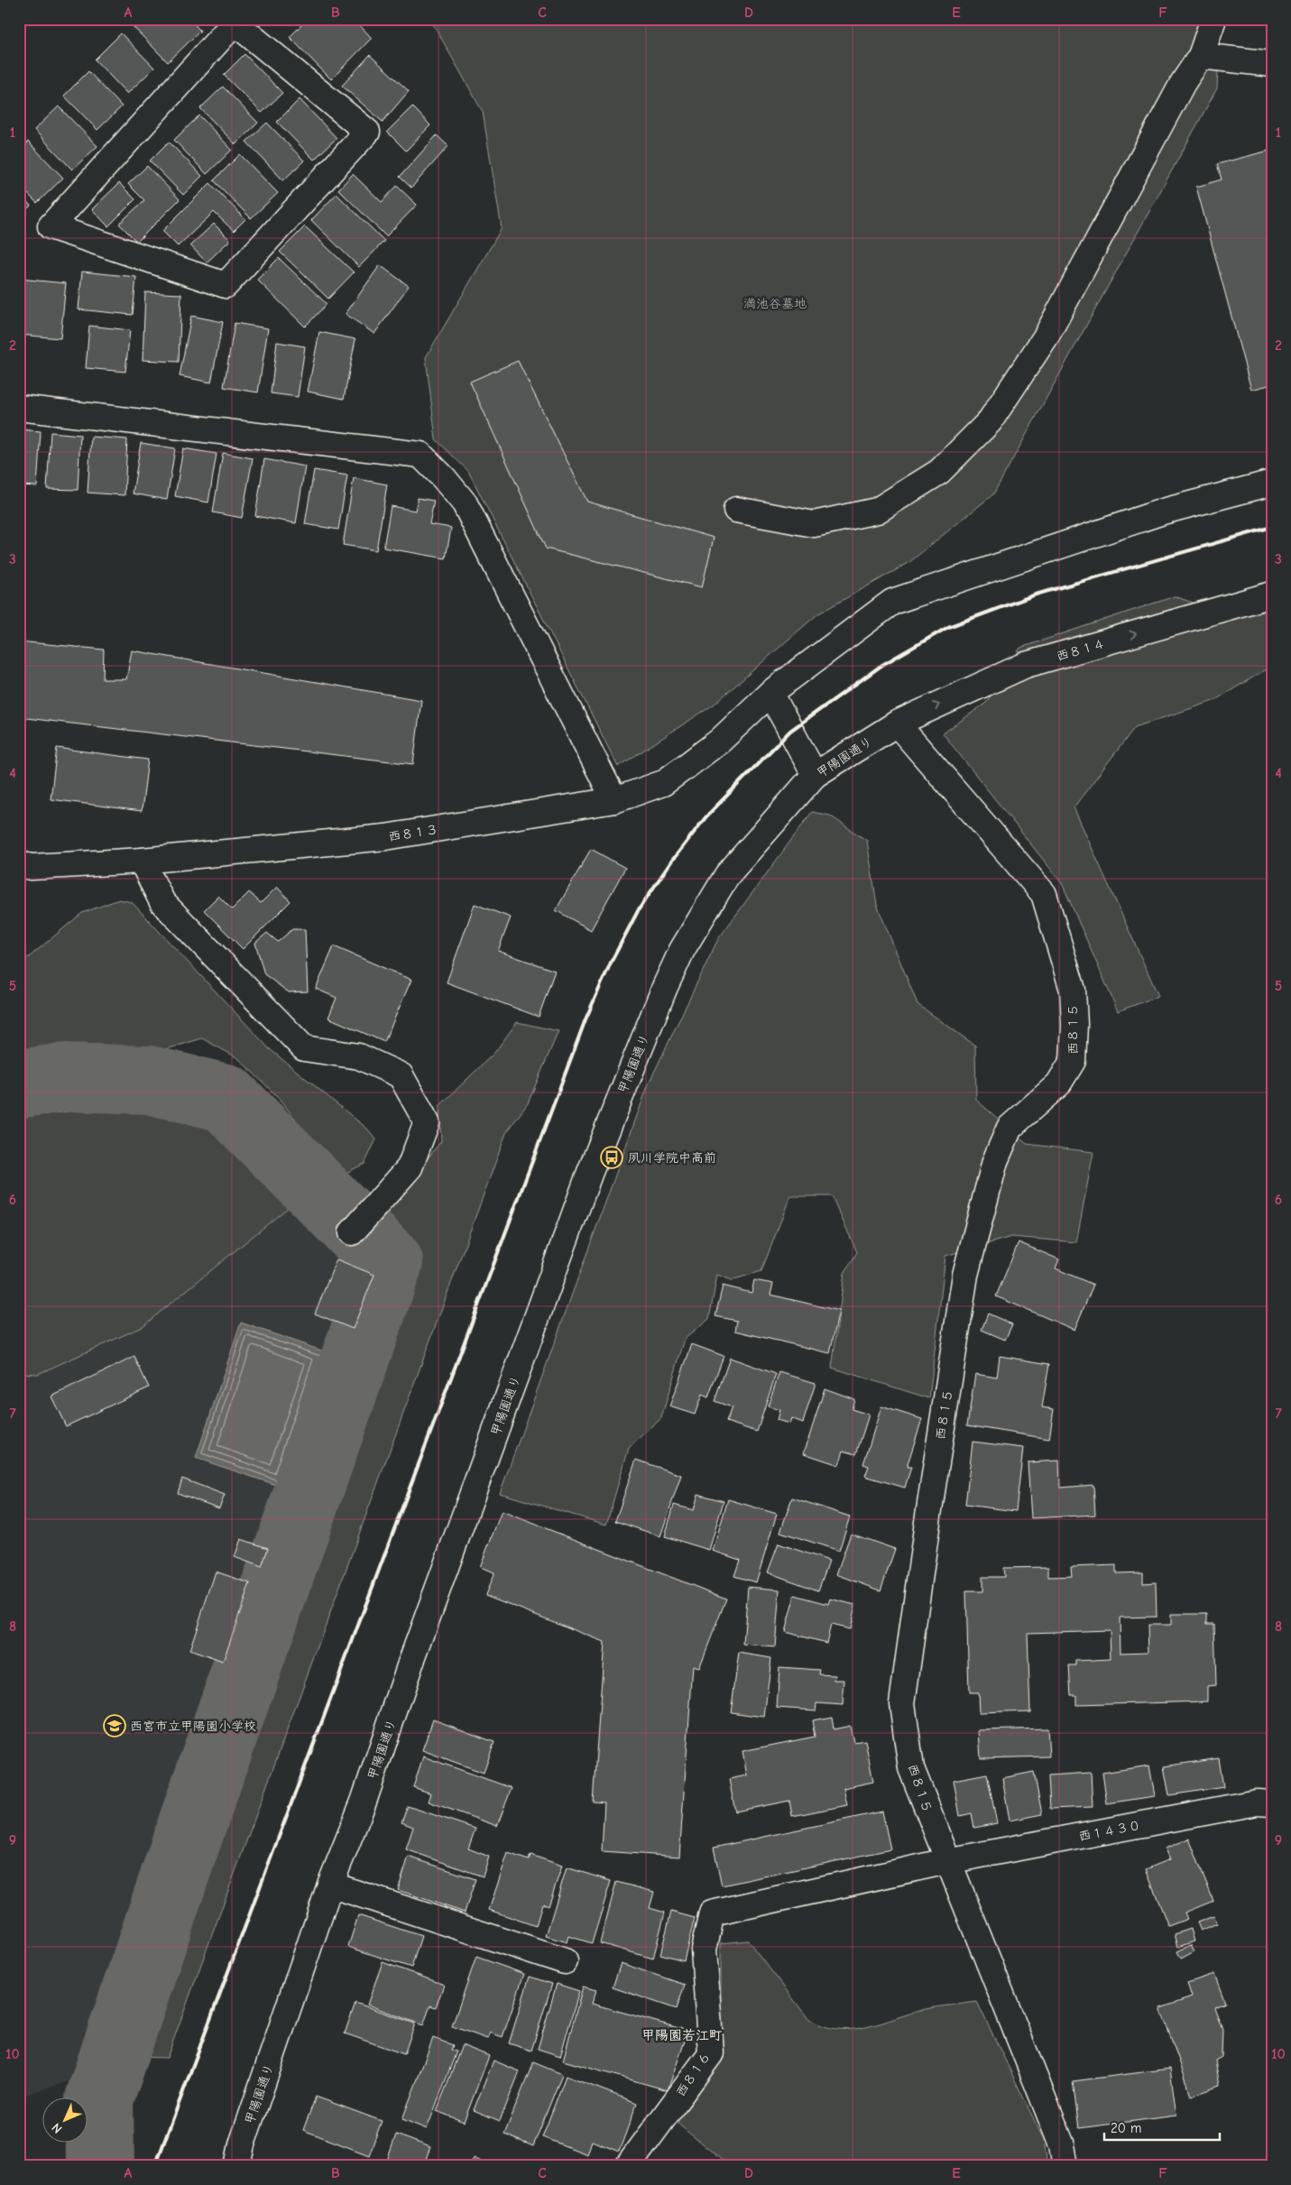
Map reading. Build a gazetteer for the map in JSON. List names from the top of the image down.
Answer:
{
  "streets": {
    "street": [
      "西８１４",
      "甲陽園通り",
      "西８１３",
      "西８１５",
      "西１４３０",
      "西８１６"
    ]
  },
  "crossings": [
    ["西８１４", "甲陽園通り"],
    ["西８１４", "西８１５"],
    ["甲陽園通り", "西８１５"],
    ["西８１５", "西１４３０"],
    ["西１４３０", "西８１６"]
  ],
  "one_way": ["西８１４"],
  "districts": ["甲陽園若江町"],
  "parks": ["満池谷墓地"],
  "places": {
    "bus stop": ["夙川学院中高前"],
    "school or university": ["西宮市立甲陽園小学校"]
  },
  "scale_bar": "20 m",
  "north": "bottom left",
  "grid": {
    "columns": [
      "A",
      "B",
      "C",
      "D",
      "E",
      "F"
    ],
    "rows": [
      "1",
      "2",
      "3",
      "4",
      "5",
      "6",
      "7",
      "8",
      "9",
      "10"
    ]
  }
}
